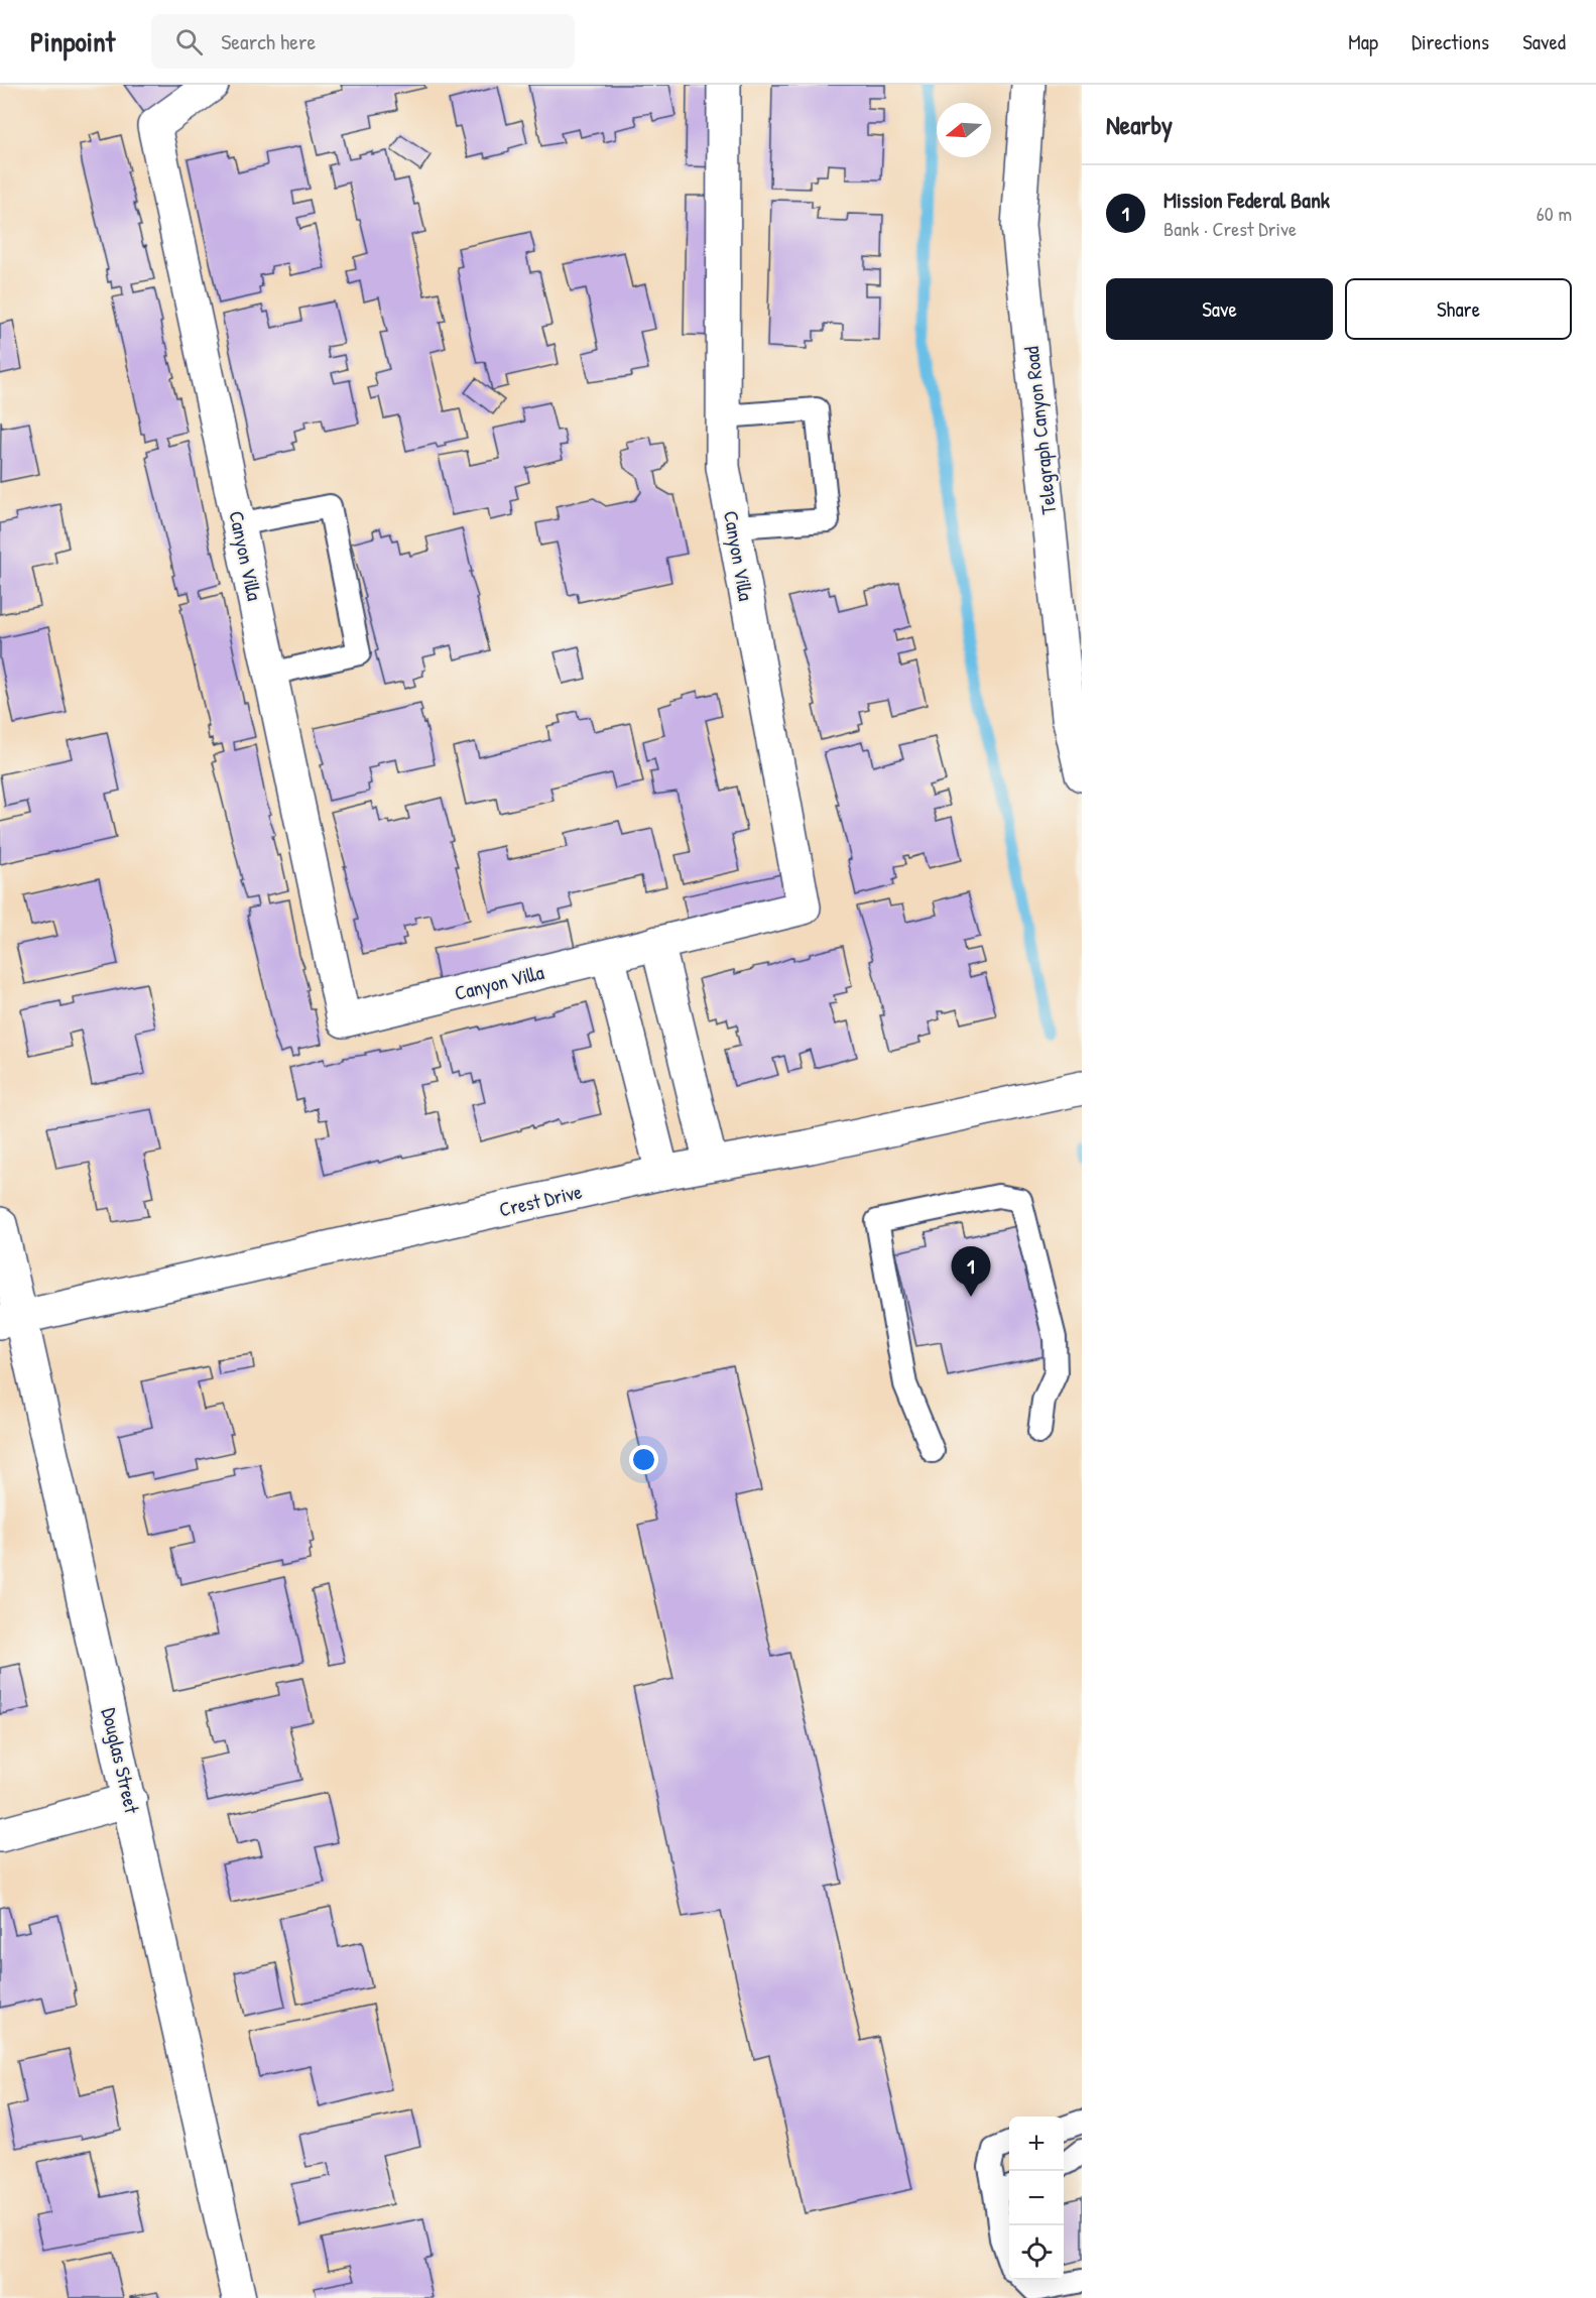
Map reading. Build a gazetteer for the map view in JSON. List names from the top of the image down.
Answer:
{
  "streets": {
    "street": [
      "Telegraph Canyon Road",
      "Canyon Villa",
      "Crest Drive",
      "Douglas Street"
    ]
  },
  "crossings": [
    ["Crest Drive", "Douglas Street"]
  ],
  "north": "left",
  "page": {
    "header": "Pinpoint",
    "search": "Search here",
    "nav": ["Map", "Directions", "Saved"],
    "heading": "Nearby",
    "list": [
      {
        "mark": "1",
        "name": "Mission Federal Bank",
        "note": "Bank · Crest Drive",
        "value": "60 m"
      }
    ],
    "buttons": ["Save", "Share"],
    "pins": "1",
    "map_buttons": ["+", "−"]
  }
}
